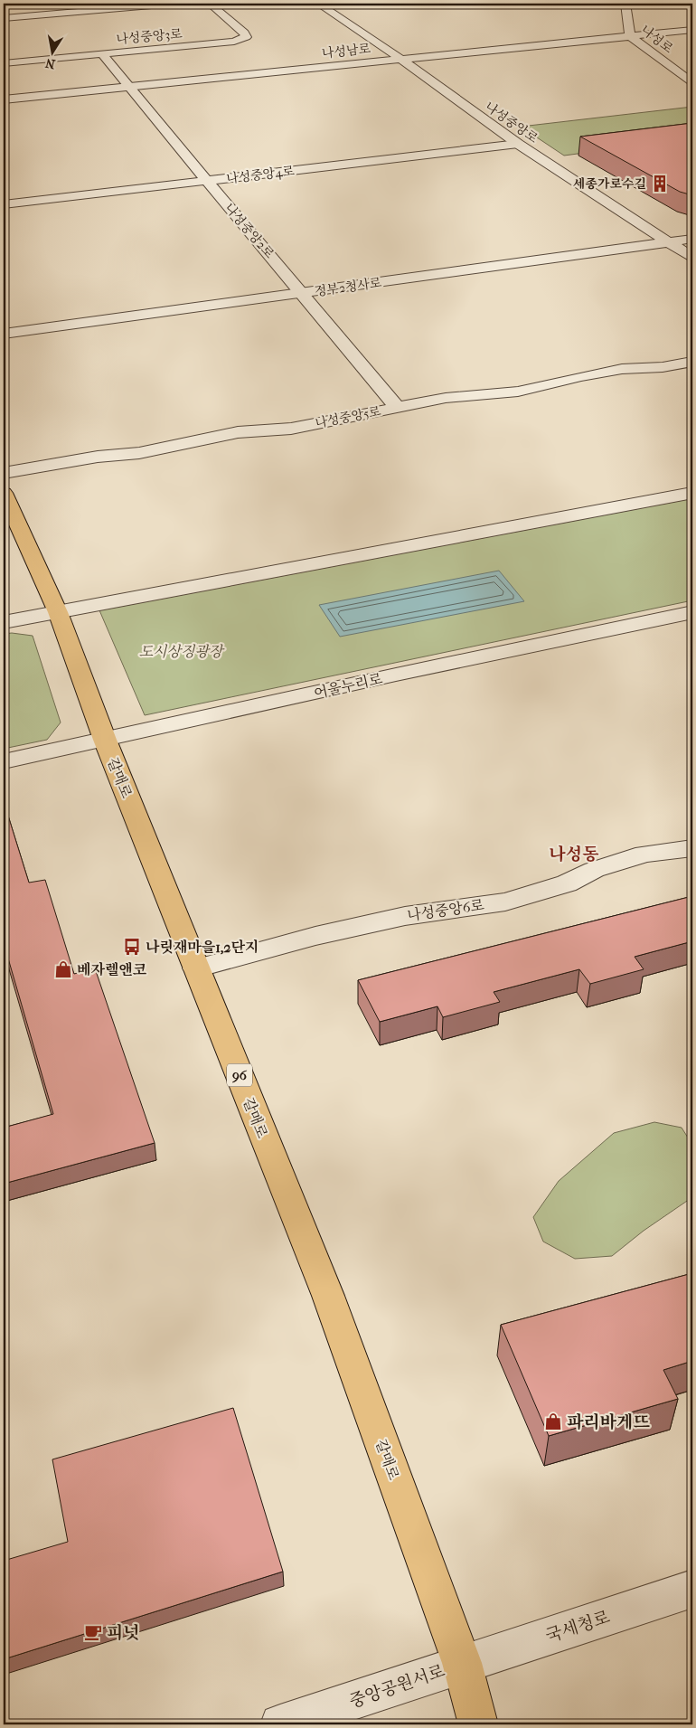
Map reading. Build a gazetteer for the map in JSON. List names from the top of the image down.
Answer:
{
  "streets": {
    "main road": ["갈매로", "96"],
    "street": [
      "나성중앙3로",
      "나성로",
      "나성남로",
      "나성중앙로",
      "나성중앙4로",
      "나성중앙2로",
      "정부2청사로",
      "나성중앙5로",
      "어울누리로",
      "나성중앙6로",
      "국세청로",
      "중앙공원서로"
    ]
  },
  "crossings": [
    ["나성중앙3로", "나성중앙2로"],
    ["나성로", "나성남로"],
    ["나성남로", "나성중앙로"],
    ["나성남로", "나성중앙2로"],
    ["나성중앙로", "나성중앙4로"],
    ["나성중앙로", "정부2청사로"],
    ["나성중앙4로", "나성중앙2로"],
    ["나성중앙2로", "정부2청사로"],
    ["나성중앙2로", "나성중앙5로"],
    ["어울누리로", "갈매로"],
    ["갈매로", "나성중앙6로"],
    ["갈매로", "국세청로"],
    ["갈매로", "중앙공원서로"],
    ["국세청로", "중앙공원서로"]
  ],
  "districts": ["나성동"],
  "parks": ["도시상징광장"],
  "places": {
    "building": ["세종가로수길"],
    "bus stop": ["나릿재마을1,2단지"],
    "shop": ["베자렐앤코", "파리바게뜨"],
    "cafe": ["피넛"]
  },
  "north": "bottom"
}
